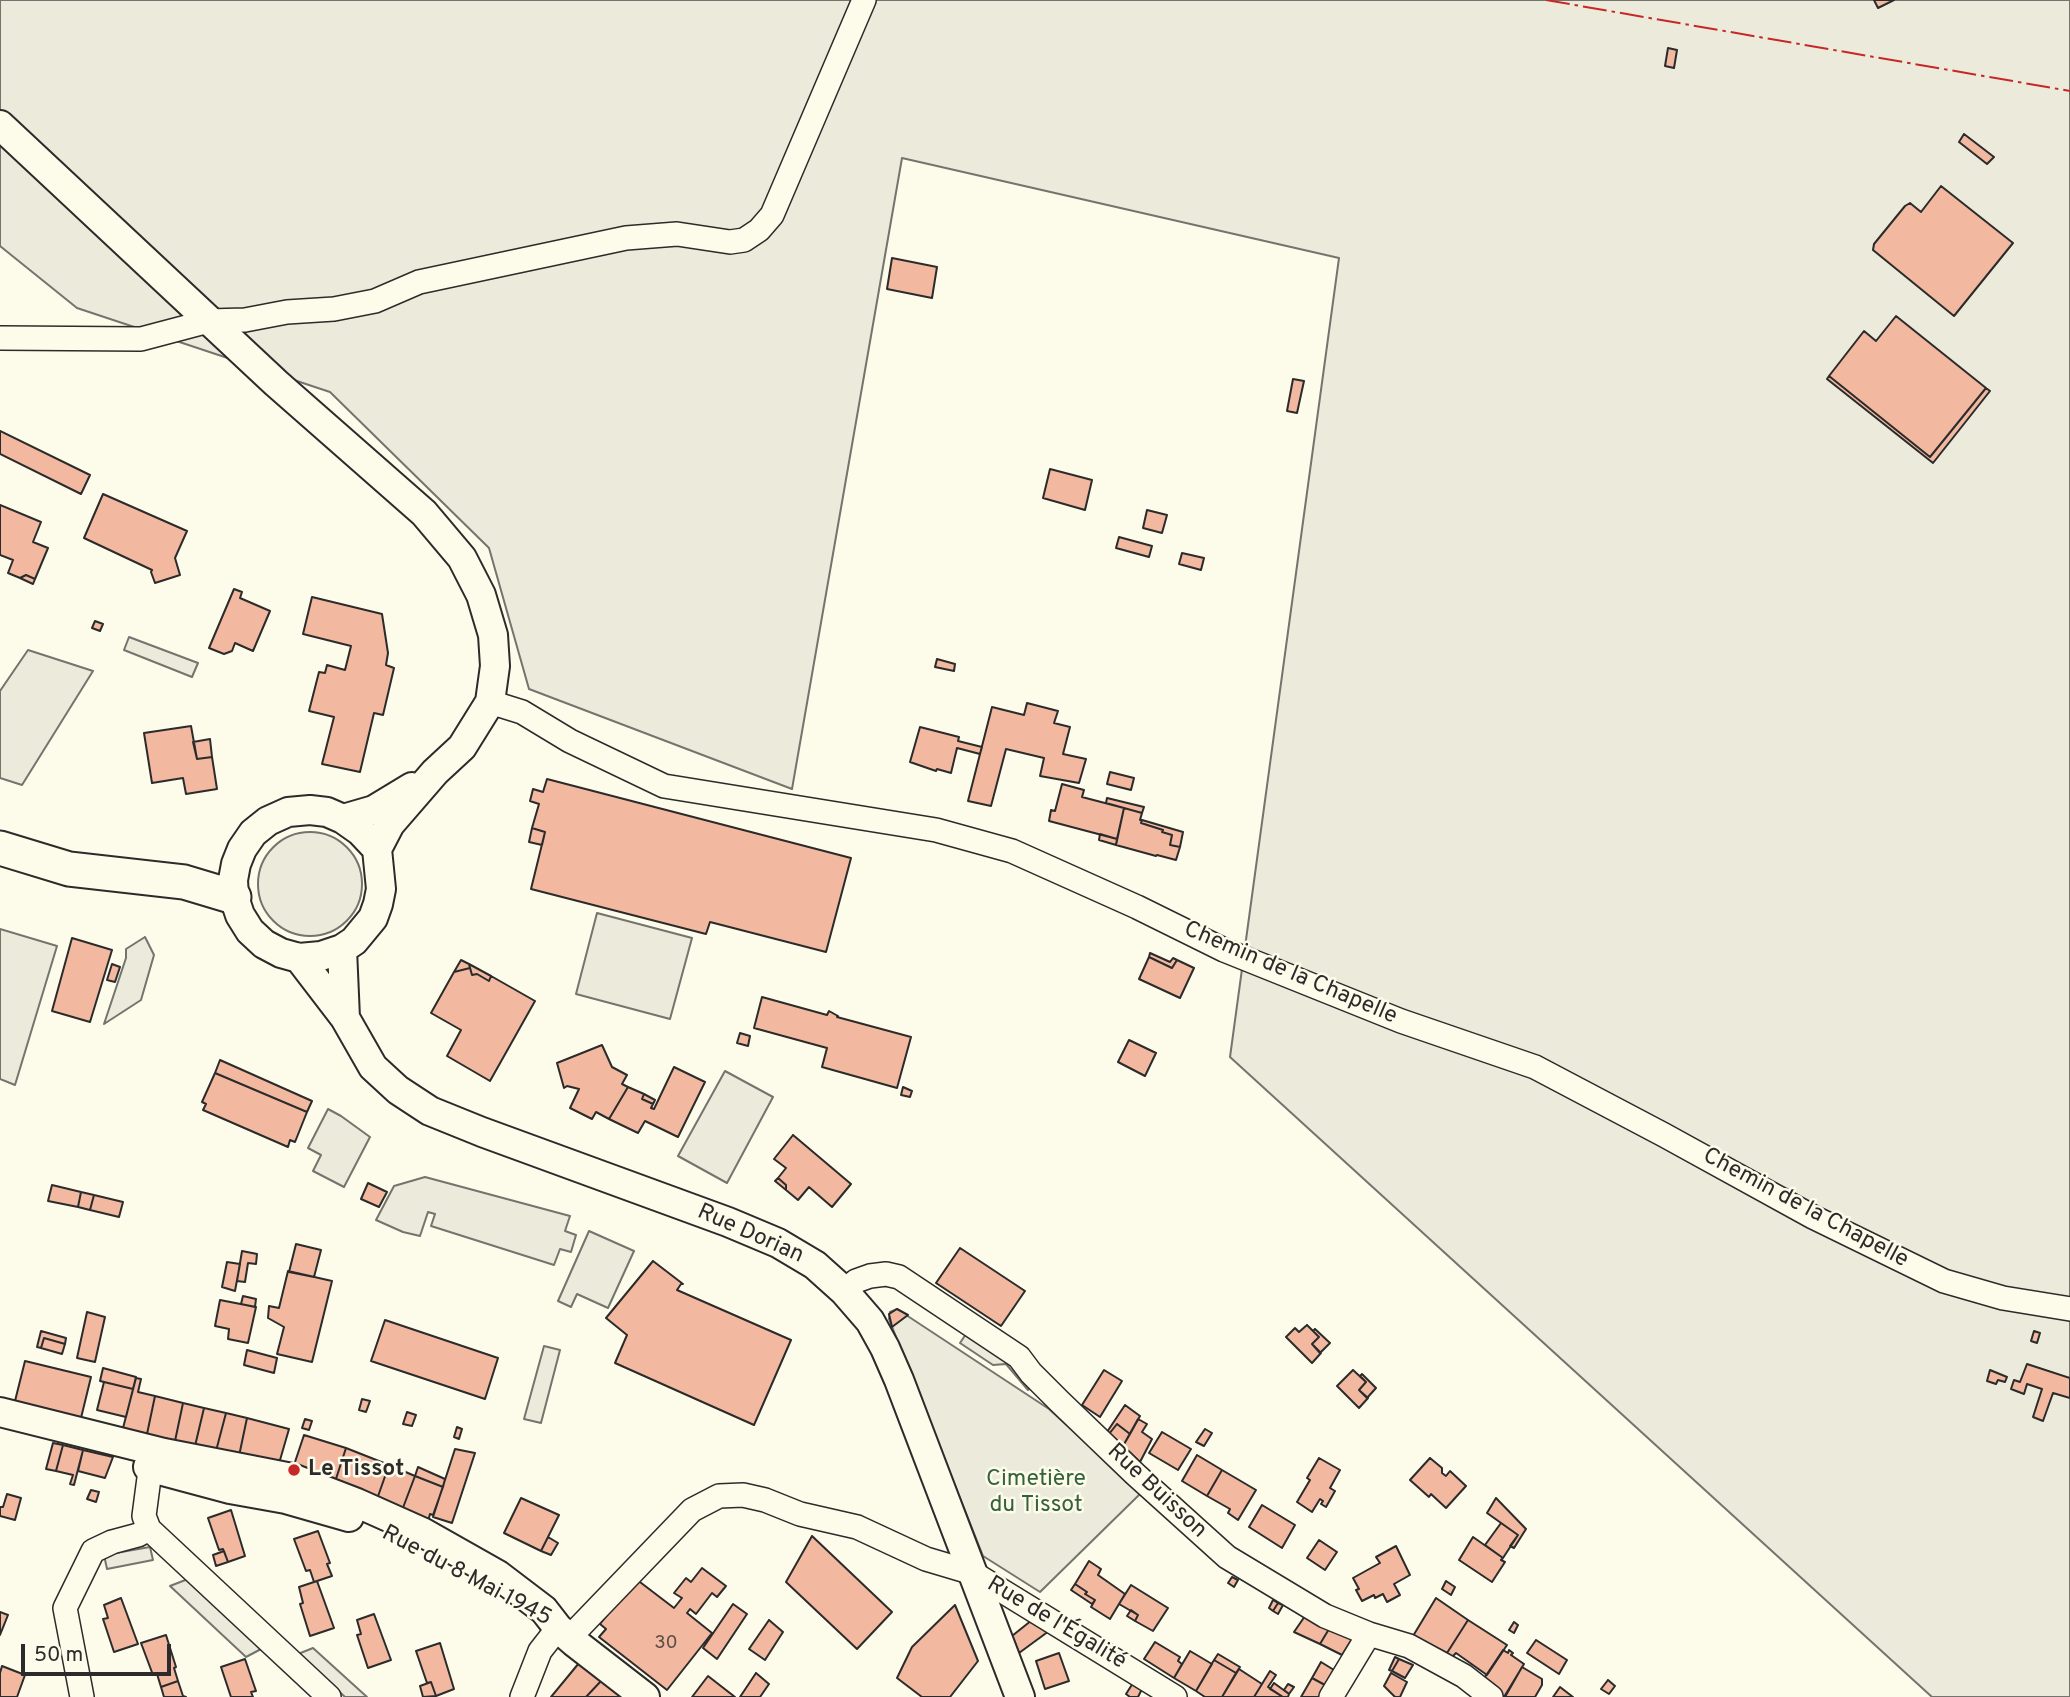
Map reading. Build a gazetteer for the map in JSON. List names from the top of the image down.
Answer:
{
  "streets": {
    "main road": ["Rue Dorian", "Rue du 8 Mai 1945"],
    "street": ["Chemin de la Chapelle", "Rue Buisson", "Rue de l'Égalité"]
  },
  "crossings": [
    ["Rue Dorian", "Rue Buisson"],
    ["Rue Dorian", "Rue de l'Égalité"],
    ["Rue du 8 Mai 1945", "Rue de l'Égalité"]
  ],
  "parks": ["Cimetière du Tissot"],
  "places": ["Le Tissot"],
  "house_numbers": ["30"],
  "scale_bar": "50 m"
}
